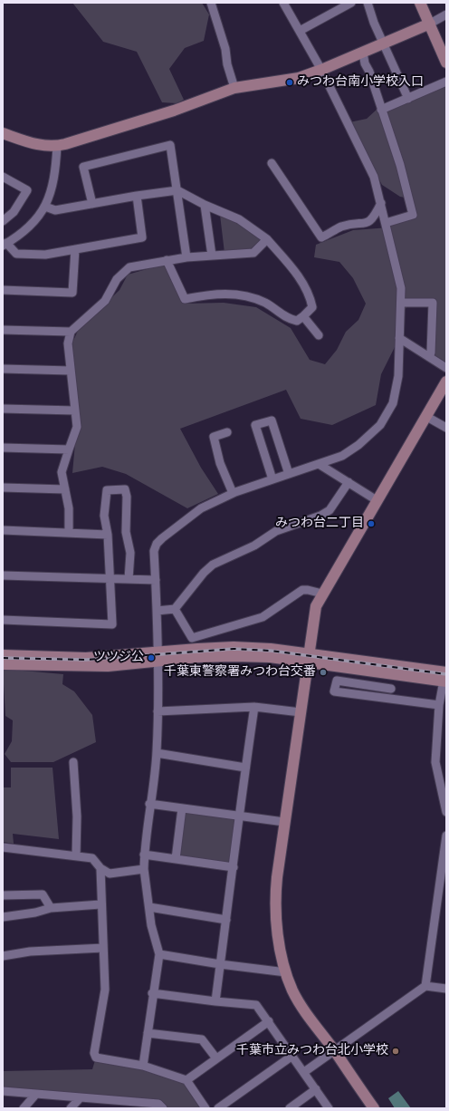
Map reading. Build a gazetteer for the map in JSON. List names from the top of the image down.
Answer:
{
  "places": [
    "みつわ台南小学校入口",
    "みつわ台二丁目",
    "ツツジ公",
    "千葉東警察署みつわ台交番",
    "千葉市立みつわ台北小学校"
  ]
}
